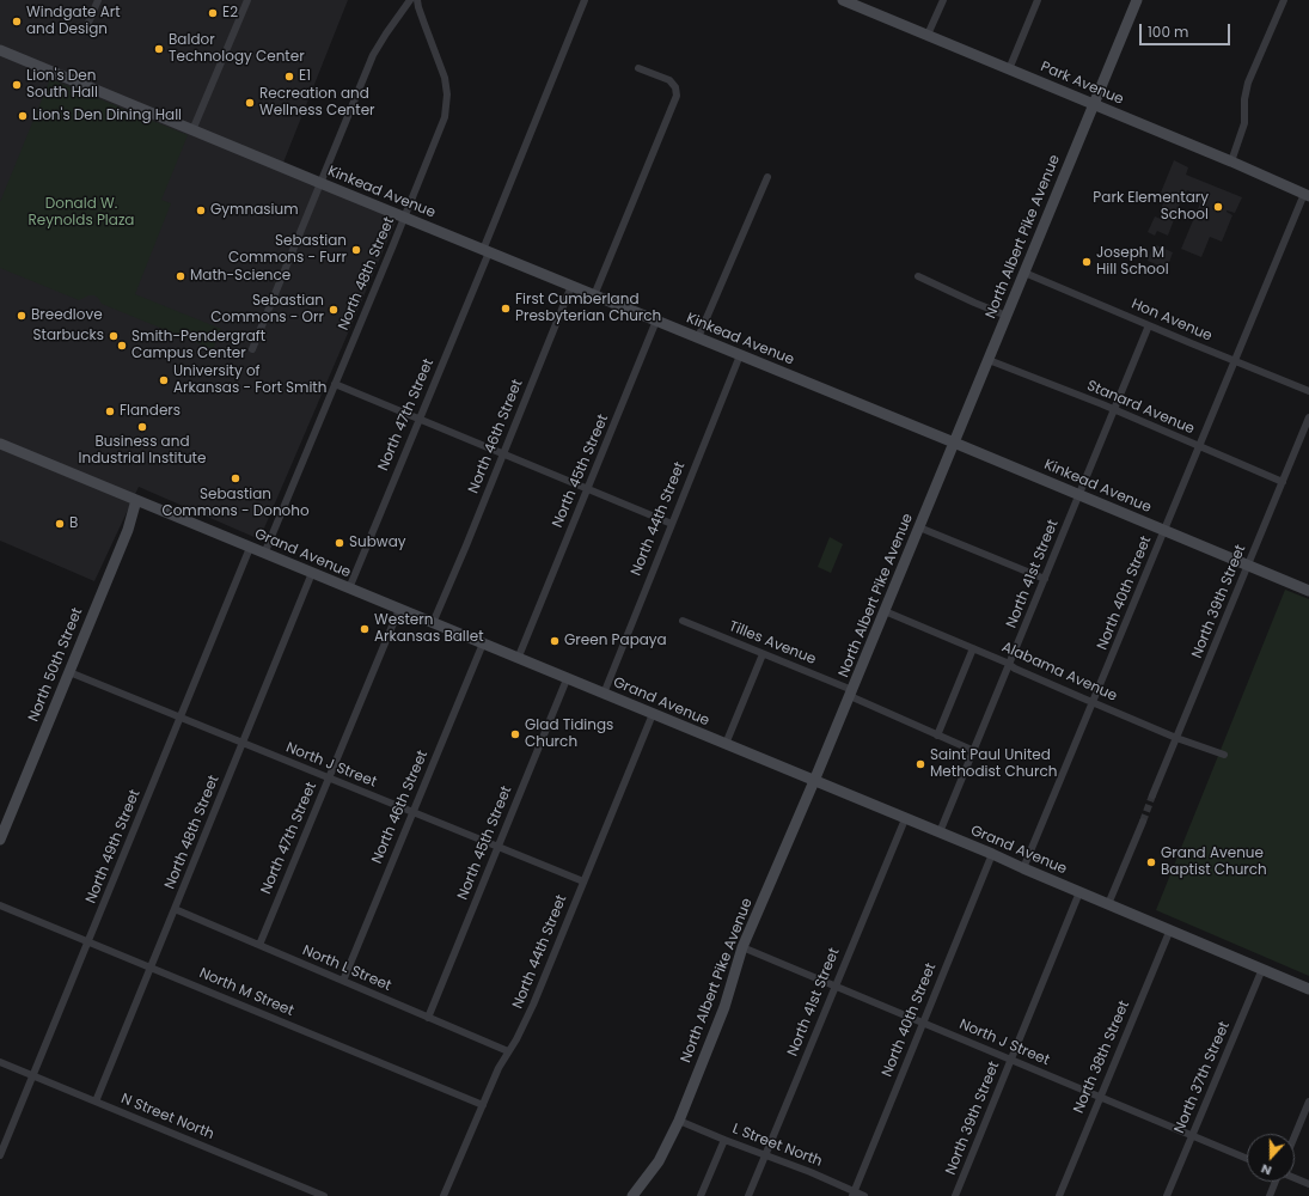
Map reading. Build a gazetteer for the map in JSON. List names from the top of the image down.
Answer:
{
  "streets": {
    "street": [
      "Park Avenue",
      "Kinkead Avenue",
      "North Albert Pike Avenue",
      "North 48th Street",
      "Hon Avenue",
      "Stanard Avenue",
      "North 47th Street",
      "North 46th Street",
      "North 45th Street",
      "North 44th Street",
      "Grand Avenue",
      "North 41st Street",
      "North 40th Street",
      "North 39th Street",
      "Tilles Avenue",
      "North 50th Street",
      "Alabama Avenue",
      "North J Street",
      "North 49th Street",
      "North L Street",
      "North M Street",
      "North 38th Street",
      "North 37th Street",
      "N Street North",
      "L Street North"
    ]
  },
  "crossings": [
    ["Park Avenue", "North Albert Pike Avenue"],
    ["Park Avenue", "North 40th Street"],
    ["Kinkead Avenue", "North Albert Pike Avenue"],
    ["Kinkead Avenue", "North 48th Street"],
    ["Kinkead Avenue", "North 47th Street"],
    ["Kinkead Avenue", "North 46th Street"],
    ["Kinkead Avenue", "North 45th Street"],
    ["Kinkead Avenue", "North 44th Street"],
    ["Kinkead Avenue", "North 41st Street"],
    ["Kinkead Avenue", "North 40th Street"],
    ["Kinkead Avenue", "North 39th Street"],
    ["North Albert Pike Avenue", "Hon Avenue"],
    ["North Albert Pike Avenue", "Stanard Avenue"],
    ["North Albert Pike Avenue", "Grand Avenue"],
    ["North Albert Pike Avenue", "Tilles Avenue"],
    ["North Albert Pike Avenue", "Alabama Avenue"],
    ["North Albert Pike Avenue", "North J Street"],
    ["North Albert Pike Avenue", "L Street North"],
    ["North 48th Street", "Grand Avenue"],
    ["North 48th Street", "North J Street"],
    ["North 48th Street", "North L Street"],
    ["North 48th Street", "North M Street"],
    ["North 48th Street", "N Street North"],
    ["Hon Avenue", "North 41st Street"],
    ["Hon Avenue", "North 40th Street"],
    ["Stanard Avenue", "North 41st Street"],
    ["Stanard Avenue", "North 40th Street"],
    ["Stanard Avenue", "North 39th Street"],
    ["North 47th Street", "Grand Avenue"],
    ["North 47th Street", "North J Street"],
    ["North 47th Street", "North L Street"],
    ["North 46th Street", "Grand Avenue"],
    ["North 46th Street", "North J Street"],
    ["North 46th Street", "North L Street"],
    ["North 45th Street", "Grand Avenue"],
    ["North 45th Street", "North J Street"],
    ["North 45th Street", "North L Street"],
    ["North 44th Street", "Grand Avenue"],
    ["North 44th Street", "North J Street"],
    ["North 44th Street", "North L Street"],
    ["North 44th Street", "North M Street"],
    ["Grand Avenue", "North 41st Street"],
    ["Grand Avenue", "North 40th Street"],
    ["Grand Avenue", "North 39th Street"],
    ["Grand Avenue", "North 50th Street"],
    ["Grand Avenue", "North 49th Street"],
    ["Grand Avenue", "North 38th Street"],
    ["Grand Avenue", "North 37th Street"],
    ["North 41st Street", "Tilles Avenue"],
    ["North 41st Street", "Alabama Avenue"],
    ["North 41st Street", "North J Street"],
    ["North 41st Street", "L Street North"],
    ["North 40th Street", "Alabama Avenue"],
    ["North 40th Street", "North J Street"],
    ["North 40th Street", "L Street North"],
    ["North 39th Street", "Alabama Avenue"],
    ["North 39th Street", "North J Street"],
    ["North 50th Street", "North J Street"],
    ["North J Street", "North 49th Street"],
    ["North J Street", "North 38th Street"],
    ["North J Street", "North 37th Street"],
    ["North 49th Street", "North M Street"],
    ["North 49th Street", "N Street North"]
  ],
  "parks": ["Donald W. Reynolds Plaza"],
  "places": [
    "E2",
    "Windgate Art and Design",
    "Baldor Technology Center",
    "E1",
    "Lion's Den South Hall",
    "Recreation and Wellness Center",
    "Lion's Den Dining Hall",
    "Park Elementary School",
    "Gymnasium",
    "Sebastian Commons - Furr",
    "Joseph M Hill School",
    "Math-Science",
    "First Cumberland Presbyterian Church",
    "Sebastian Commons - Orr",
    "Breedlove",
    "Starbucks",
    "Smith-Pendergraft Campus Center",
    "University of Arkansas - Fort Smith",
    "Flanders",
    "Business and Industrial Institute",
    "Sebastian Commons - Donoho",
    "B",
    "Subway",
    "Western Arkansas Ballet",
    "Green Papaya",
    "Glad Tidings Church",
    "Saint Paul United Methodist Church",
    "Grand Avenue Baptist Church"
  ],
  "scale_bar": "100 m",
  "north": "bottom"
}
